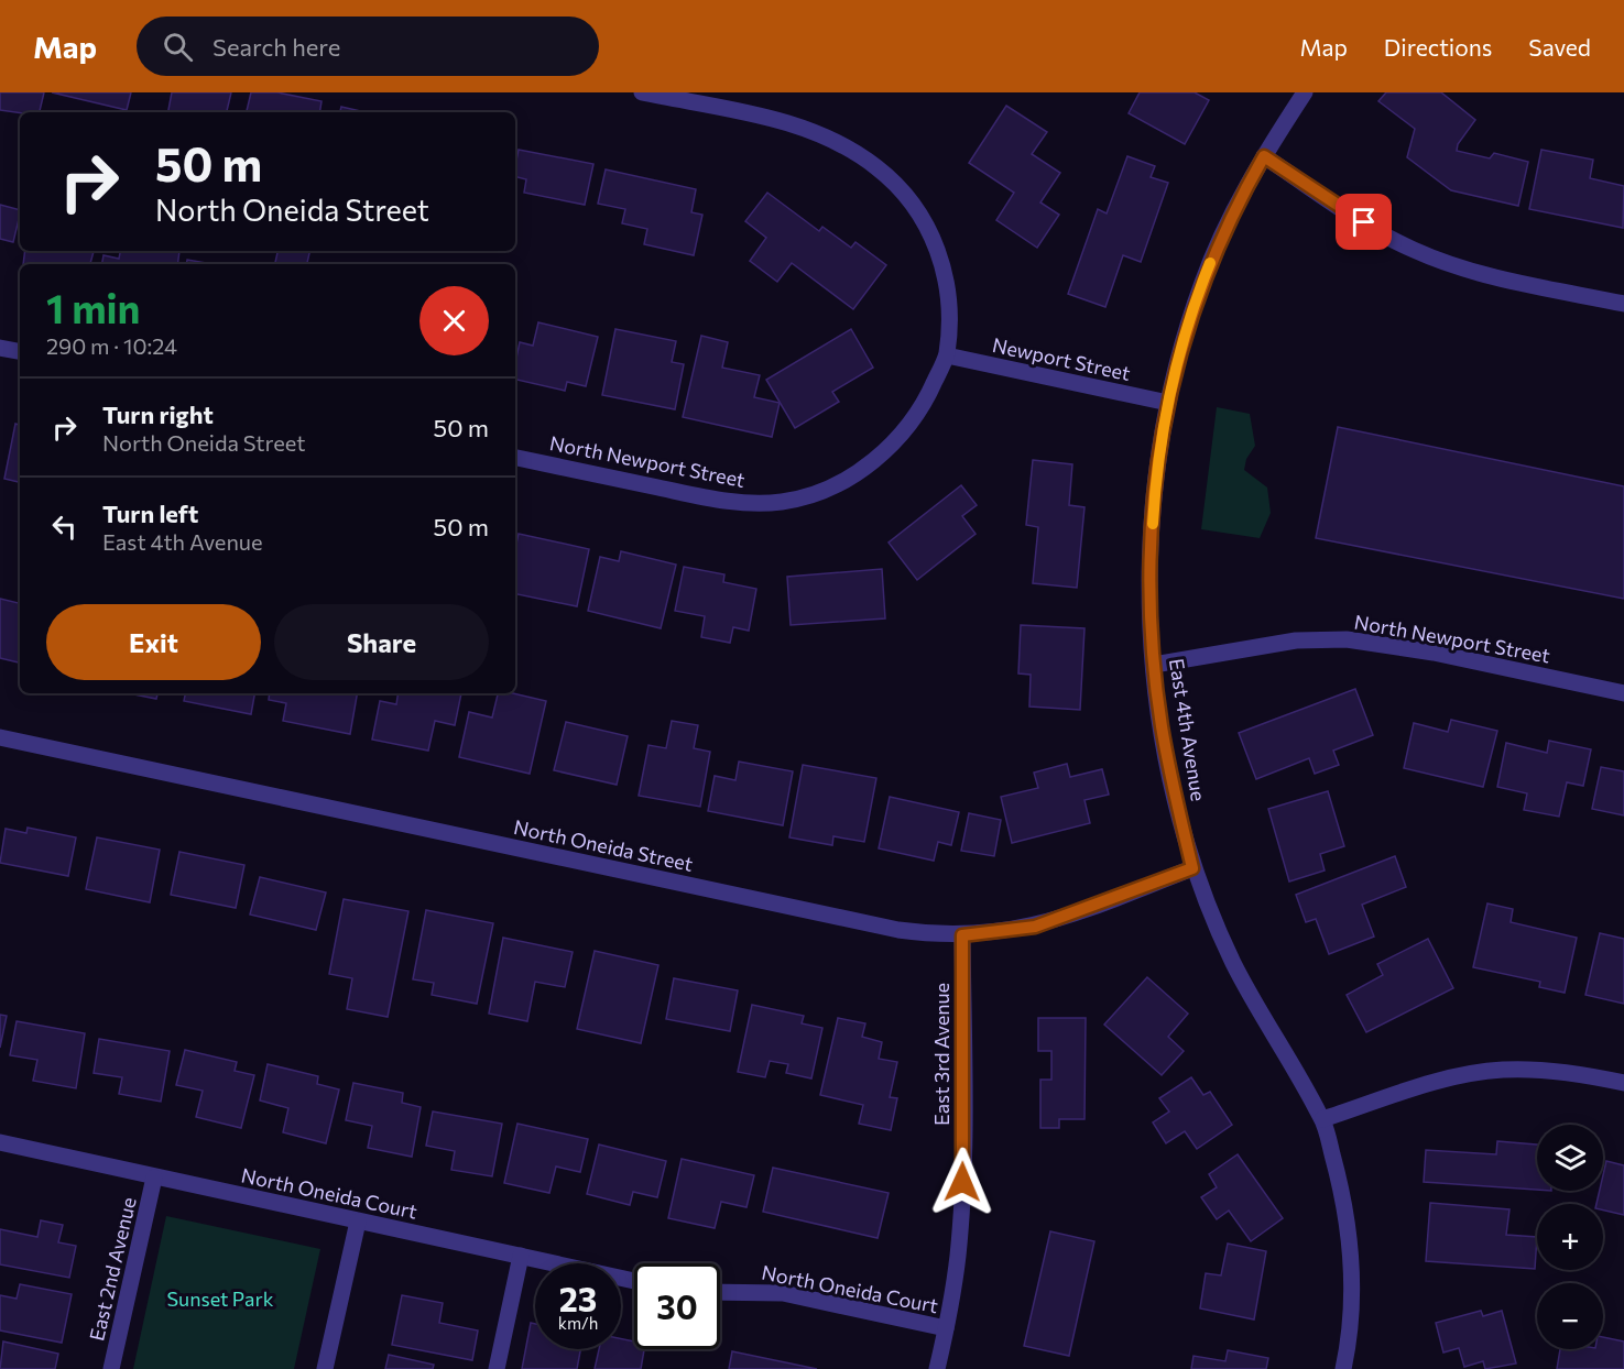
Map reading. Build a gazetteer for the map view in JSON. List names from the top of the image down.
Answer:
{
  "streets": {
    "street": [
      "Newport Street",
      "North Newport Street",
      "East 4th Avenue",
      "North Oneida Street",
      "East 3rd Avenue",
      "North Oneida Court",
      "East 2nd Avenue"
    ]
  },
  "crossings": [
    ["Newport Street", "North Newport Street"],
    ["Newport Street", "East 4th Avenue"],
    ["North Newport Street", "East 4th Avenue"],
    ["East 4th Avenue", "North Oneida Street"],
    ["North Oneida Street", "East 3rd Avenue"],
    ["East 3rd Avenue", "North Oneida Court"],
    ["North Oneida Court", "East 2nd Avenue"]
  ],
  "parks": ["Sunset Park"],
  "page": {
    "header": "Map",
    "search": "Search here",
    "nav": ["Map", "Directions", "Saved"],
    "turn": ["50 m", "North Oneida Street"],
    "heading": ["1 min", "290 m · 10:24"],
    "list": [
      {
        "name": "Turn right",
        "note": "North Oneida Street",
        "value": "50 m"
      },
      {
        "name": "Turn left",
        "note": "East 4th Avenue",
        "value": "50 m"
      }
    ],
    "buttons": ["Exit", "Share"],
    "map_buttons": ["+", "−"],
    "speed": "23 km/h",
    "limit": "30"
  }
}
